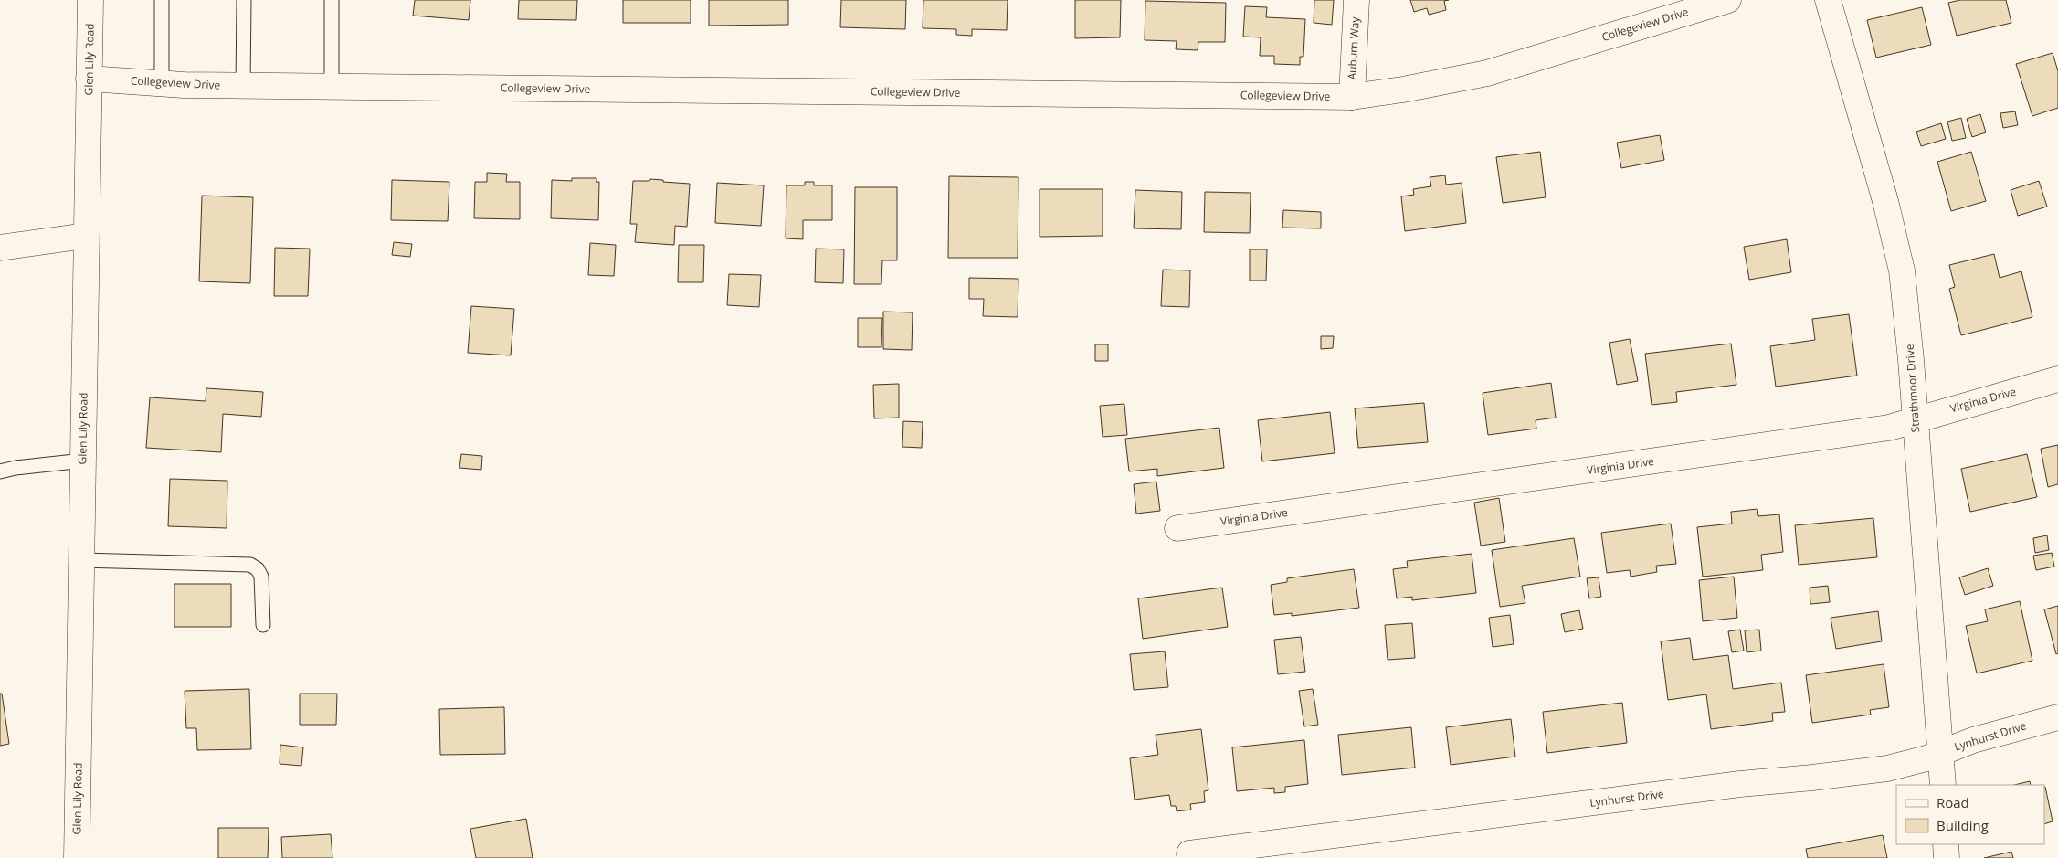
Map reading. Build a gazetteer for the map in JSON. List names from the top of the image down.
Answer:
{
  "streets": {
    "street": [
      "Collegeview Drive",
      "Auburn Way",
      "Glen Lily Road",
      "Strathmoor Drive",
      "Virginia Drive",
      "Lynhurst Drive"
    ]
  },
  "crossings": [
    ["Collegeview Drive", "Auburn Way"],
    ["Collegeview Drive", "Glen Lily Road"],
    ["Strathmoor Drive", "Virginia Drive"],
    ["Strathmoor Drive", "Lynhurst Drive"]
  ],
  "legend": ["Road", "Building"]
}
